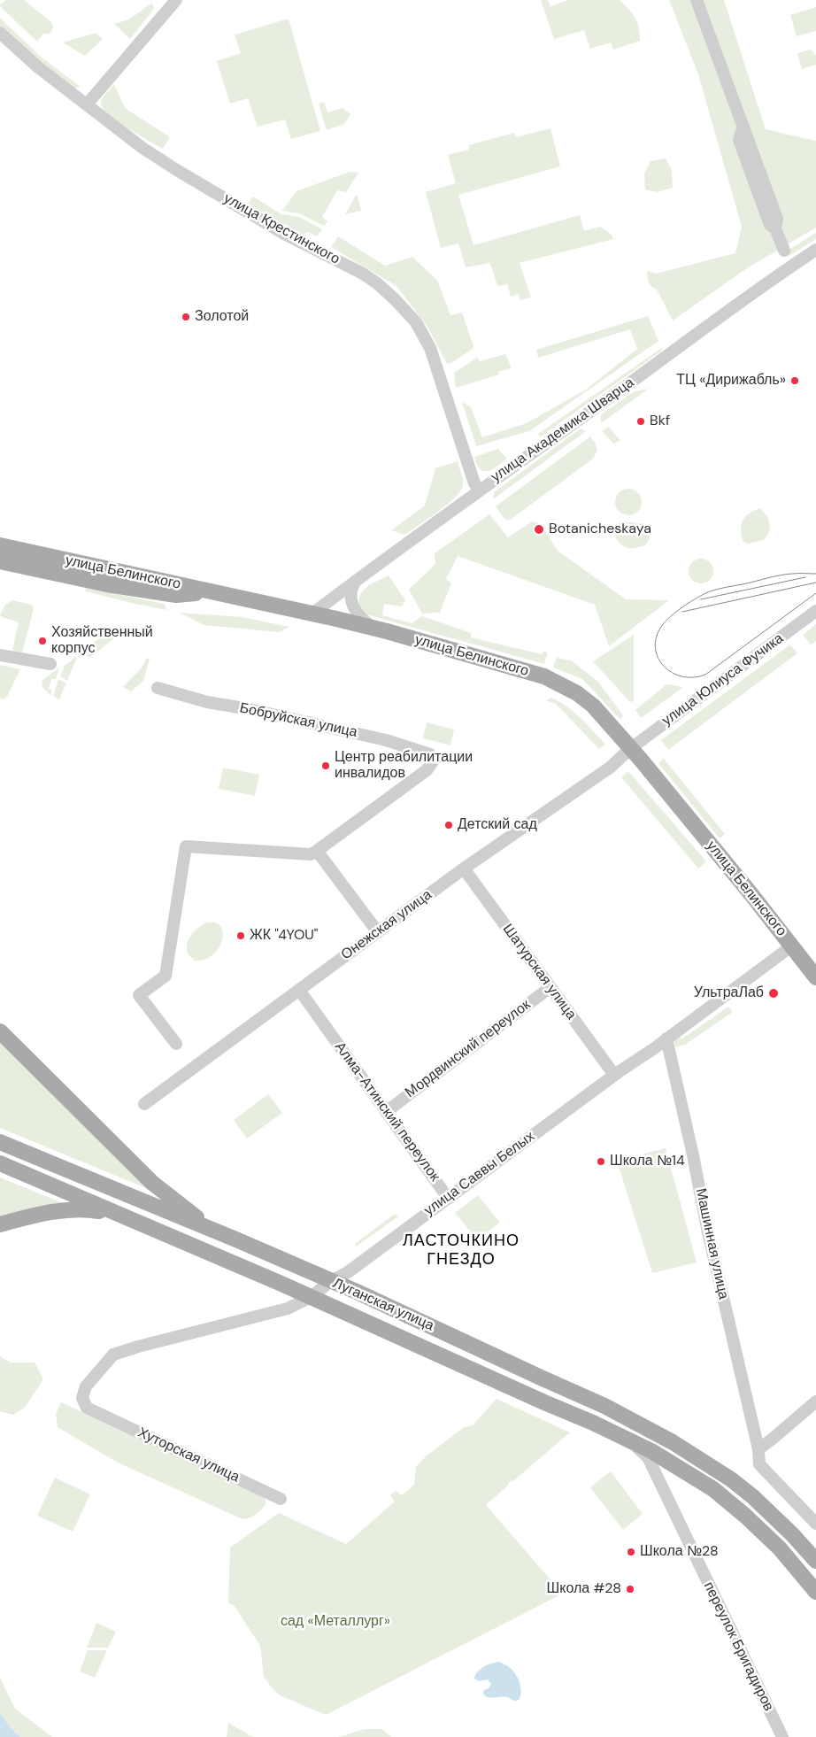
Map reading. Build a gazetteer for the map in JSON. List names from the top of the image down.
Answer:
{
  "streets": {
    "main road": ["улица Белинского", "Луганская улица"],
    "street": [
      "улица Крестинского",
      "улица Академика Шварца",
      "улица Юлиуса Фучика",
      "Бобруйская улица",
      "Онежская улица",
      "Шатурская улица",
      "Мордвинский переулок",
      "Алма-Атинский переулок",
      "улица Саввы Белых",
      "Машинная улица",
      "Хуторская улица",
      "переулок Бригадиров"
    ]
  },
  "crossings": [
    ["улица Крестинского", "улица Академика Шварца"],
    ["улица Академика Шварца", "улица Белинского"],
    ["улица Белинского", "улица Юлиуса Фучика"],
    ["улица Белинского", "Онежская улица"],
    ["улица Белинского", "улица Саввы Белых"],
    ["улица Юлиуса Фучика", "Онежская улица"],
    ["Онежская улица", "Шатурская улица"],
    ["Онежская улица", "Алма-Атинский переулок"],
    ["Шатурская улица", "Мордвинский переулок"],
    ["Шатурская улица", "улица Саввы Белых"],
    ["Мордвинский переулок", "Алма-Атинский переулок"],
    ["Алма-Атинский переулок", "улица Саввы Белых"],
    ["улица Саввы Белых", "Машинная улица"],
    ["улица Саввы Белых", "Луганская улица"],
    ["улица Саввы Белых", "Хуторская улица"],
    ["Луганская улица", "переулок Бригадиров"]
  ],
  "districts": ["ЛАСТОЧКИНО ГНЕЗДО"],
  "parks": ["сад «Металлург»"],
  "places": [
    "Золотой",
    "ТЦ «Дирижабль»",
    "Bkf",
    "Botanicheskaya",
    "Хозяйственный корпус",
    "Центр реабилитации инвалидов",
    "Детский сад",
    "ЖК \"4YOU\"",
    "УльтраЛаб",
    "Школа №14",
    "Школа №28",
    "Школа #28"
  ]
}
